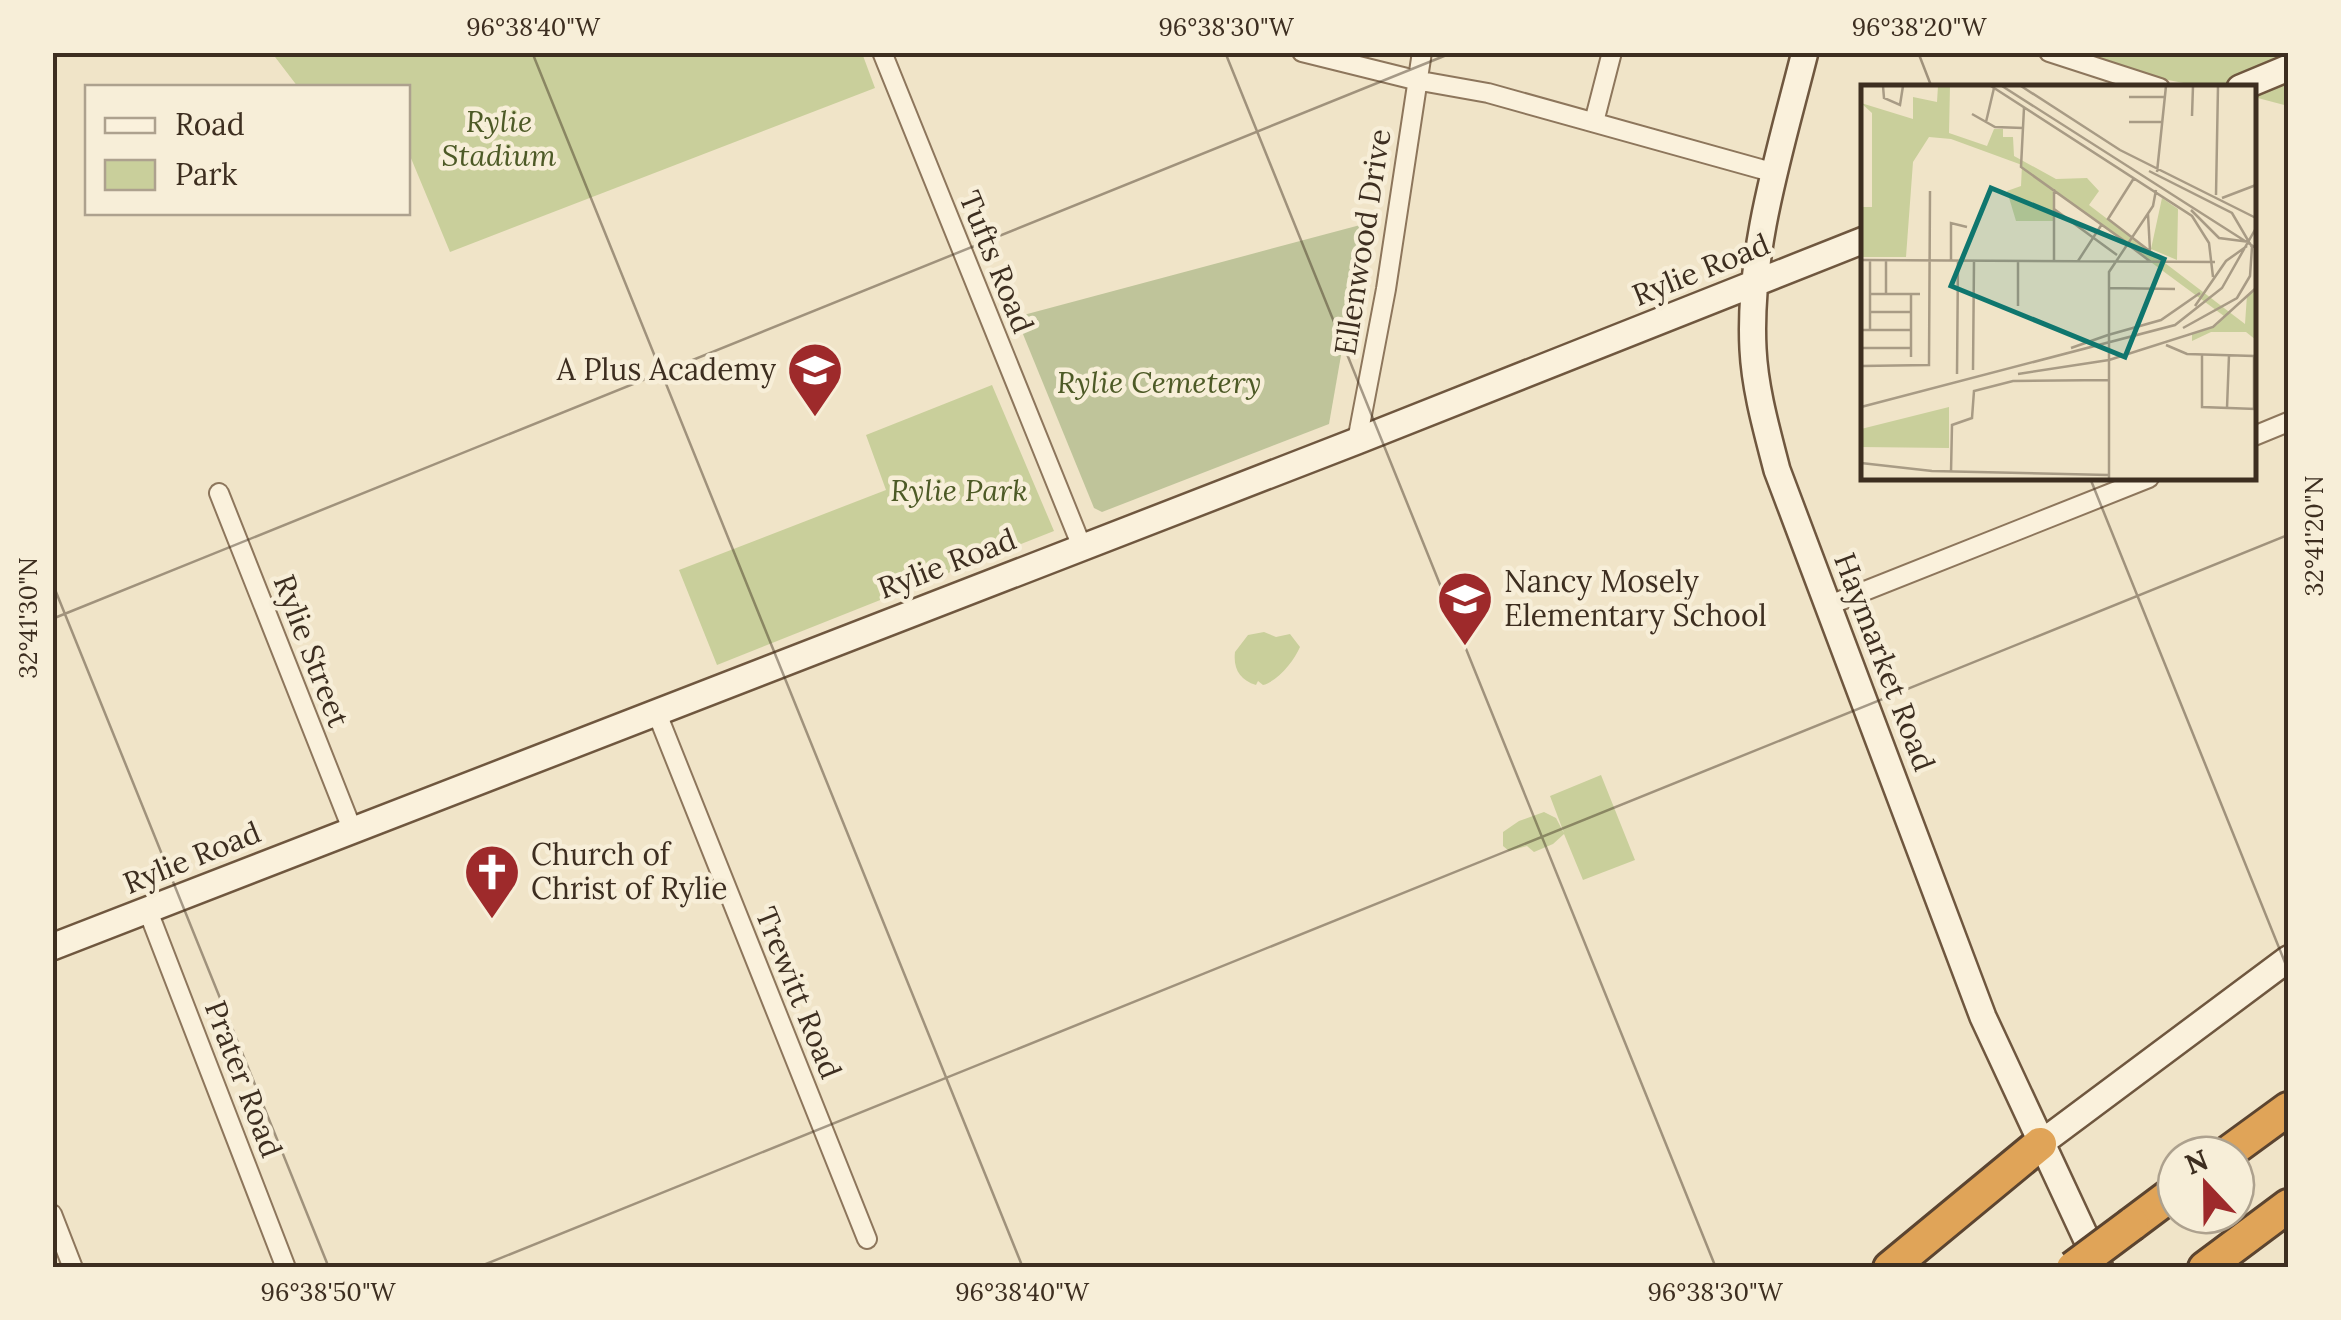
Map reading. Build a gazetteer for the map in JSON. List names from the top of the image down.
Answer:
{
  "streets": {
    "street": [
      "Ellenwood Drive",
      "Tufts Road",
      "Rylie Road",
      "Rylie Street",
      "Haymarket Road",
      "Trewitt Road",
      "Prater Road"
    ]
  },
  "crossings": [
    ["Ellenwood Drive", "Rylie Road"],
    ["Tufts Road", "Rylie Road"],
    ["Rylie Road", "Rylie Street"],
    ["Rylie Road", "Haymarket Road"],
    ["Rylie Road", "Trewitt Road"],
    ["Rylie Road", "Prater Road"]
  ],
  "parks": ["Rylie Stadium", "Rylie Cemetery", "Rylie Park"],
  "places": {
    "school or university": ["A Plus Academy", "Nancy Mosely Elementary School"],
    "church": ["Church of Christ of Rylie"]
  },
  "legend": ["Road", "Park"],
  "north": "top",
  "coordinates": [
    "96°38'40\"W",
    "96°38'30\"W",
    "96°38'20\"W",
    "32°41'20\"N",
    "32°41'30\"N",
    "96°38'50\"W"
  ]
}
